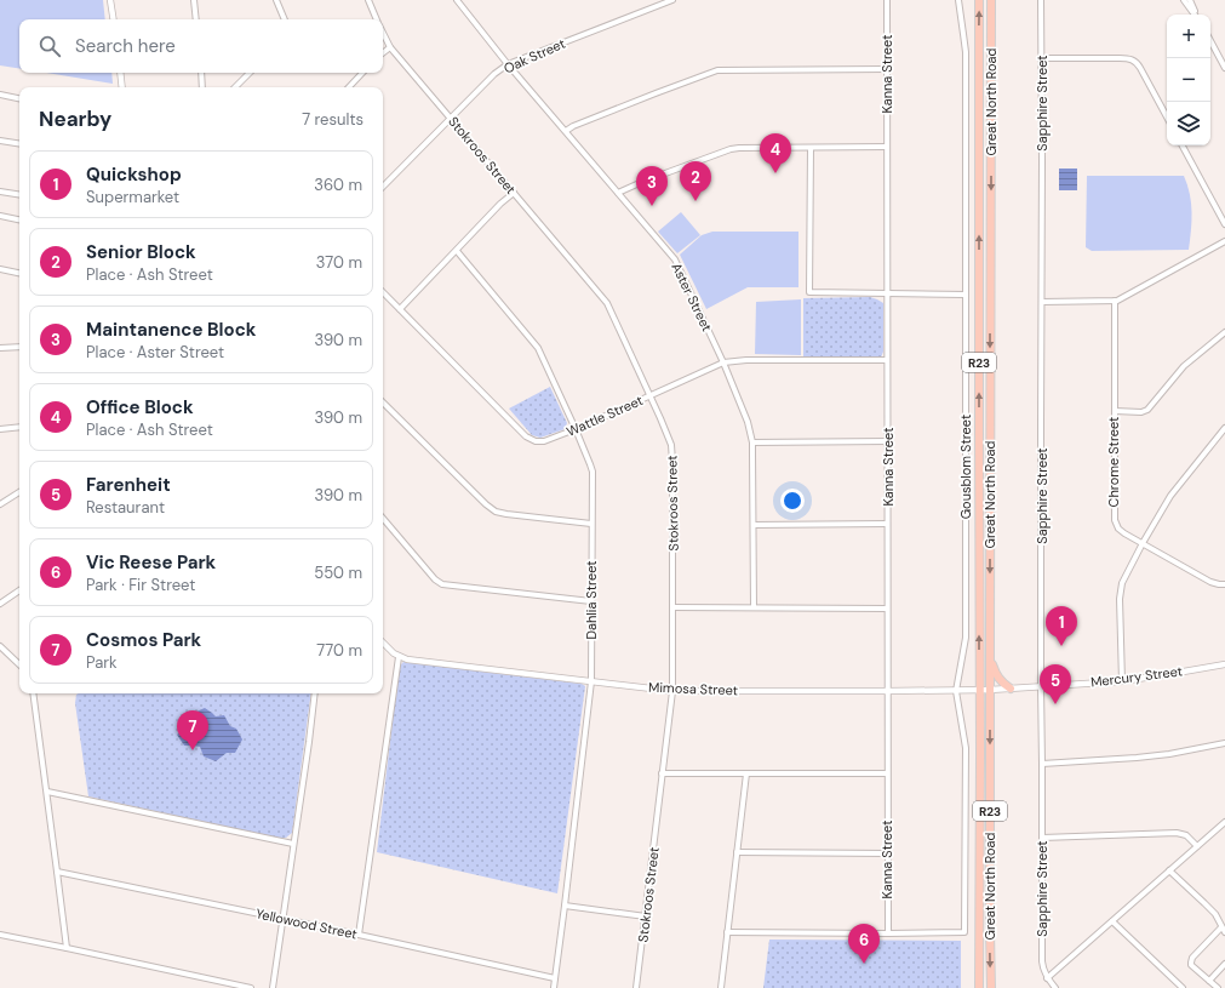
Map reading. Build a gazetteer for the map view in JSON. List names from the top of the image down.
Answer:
{
  "streets": {
    "main road": ["Great North Road", "R23"],
    "street": [
      "Oak Street",
      "Kanna Street",
      "Sapphire Street",
      "Stokroos Street",
      "Aster Street",
      "Wattle Street",
      "Chrome Street",
      "Gousblom Street",
      "Dahlia Street",
      "Mercury Street",
      "Mimosa Street",
      "Yellowood Street"
    ]
  },
  "crossings": [
    ["Oak Street", "Stokroos Street"],
    ["Oak Street", "Aster Street"],
    ["Kanna Street", "Wattle Street"],
    ["Kanna Street", "Gousblom Street"],
    ["Kanna Street", "Mimosa Street"],
    ["Great North Road", "Mercury Street"],
    ["Great North Road", "Mimosa Street"],
    ["Sapphire Street", "Mercury Street"],
    ["Stokroos Street", "Wattle Street"],
    ["Stokroos Street", "Mimosa Street"],
    ["Aster Street", "Wattle Street"],
    ["Wattle Street", "Dahlia Street"],
    ["Gousblom Street", "Mimosa Street"],
    ["Dahlia Street", "Mimosa Street"],
    ["Dahlia Street", "Yellowood Street"],
    ["Mercury Street", "Mimosa Street"]
  ],
  "page": {
    "map_buttons": ["+", "−"],
    "search": "Search here",
    "heading": ["Nearby", "7 results"],
    "pins": [
      "4",
      "2",
      "3",
      "1",
      "5",
      "7",
      "6"
    ],
    "list": [
      {
        "mark": "1",
        "name": "Quickshop",
        "note": "Supermarket",
        "value": "360 m"
      },
      {
        "mark": "2",
        "name": "Senior Block",
        "note": "Place · Ash Street",
        "value": "370 m"
      },
      {
        "mark": "3",
        "name": "Maintanence Block",
        "note": "Place · Aster Street",
        "value": "390 m"
      },
      {
        "mark": "4",
        "name": "Office Block",
        "note": "Place · Ash Street",
        "value": "390 m"
      },
      {
        "mark": "5",
        "name": "Farenheit",
        "note": "Restaurant",
        "value": "390 m"
      },
      {
        "mark": "6",
        "name": "Vic Reese Park",
        "note": "Park · Fir Street",
        "value": "550 m"
      },
      {
        "mark": "7",
        "name": "Cosmos Park",
        "note": "Park",
        "value": "770 m"
      }
    ]
  }
}
